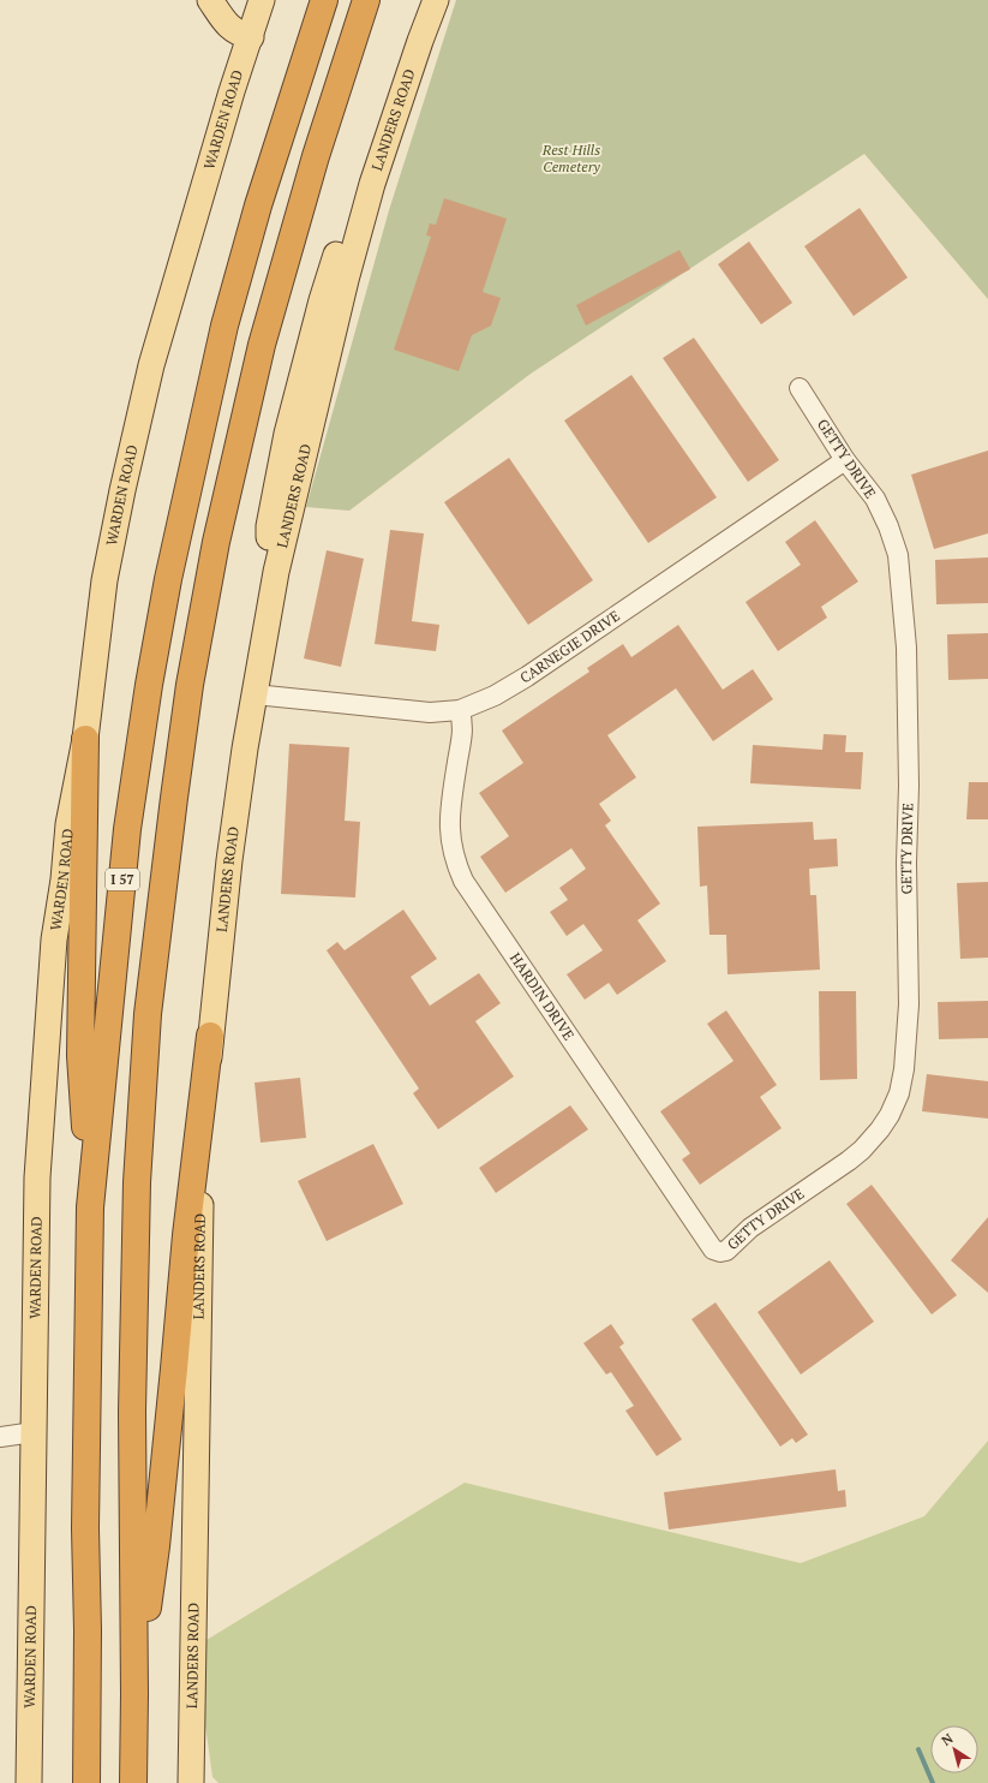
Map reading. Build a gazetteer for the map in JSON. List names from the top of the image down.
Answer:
{
  "streets": {
    "highway": ["I 57"],
    "main road": ["WARDEN ROAD", "LANDERS ROAD"],
    "street": ["GETTY DRIVE", "CARNEGIE DRIVE", "HARDIN DRIVE"]
  },
  "crossings": [
    ["LANDERS ROAD", "CARNEGIE DRIVE"],
    ["GETTY DRIVE", "CARNEGIE DRIVE"],
    ["GETTY DRIVE", "HARDIN DRIVE"],
    ["CARNEGIE DRIVE", "HARDIN DRIVE"]
  ],
  "parks": ["Rest Hills Cemetery"],
  "north": "top left"
}
